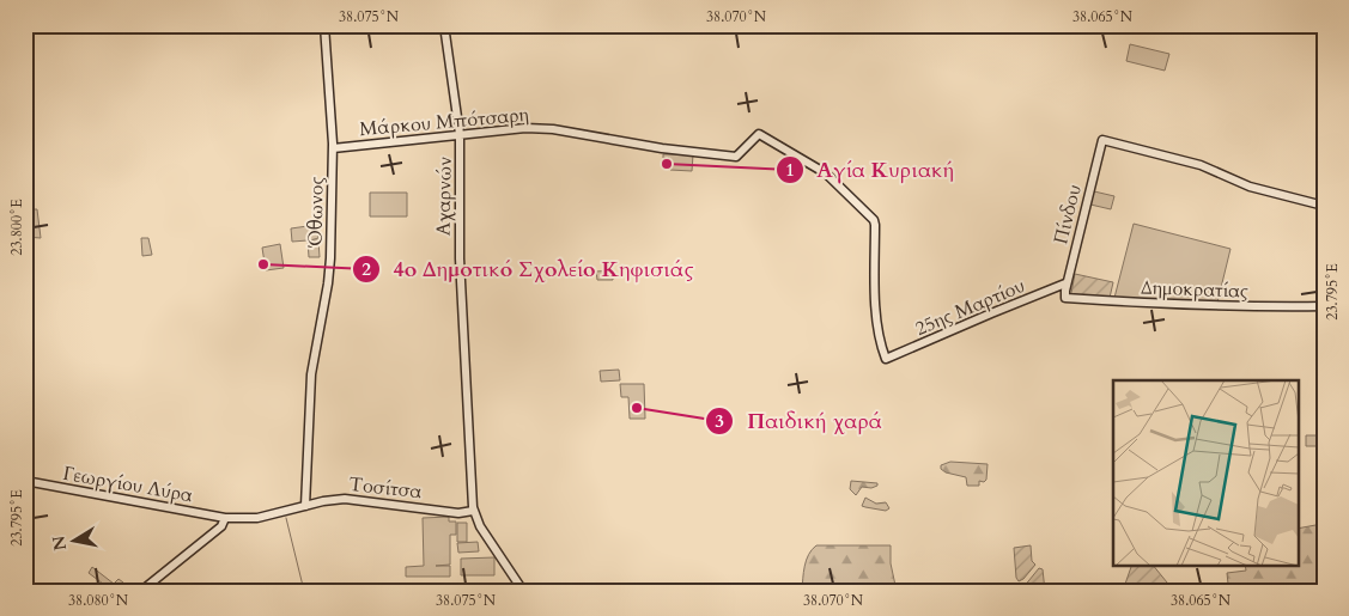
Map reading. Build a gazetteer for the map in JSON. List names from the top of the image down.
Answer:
{
  "streets": {
    "street": [
      "Μάρκου Μπότσαρη",
      "Αχαρνών",
      "Όθωνος",
      "Πίνδου",
      "Δημοκρατίας",
      "25ης Μαρτίου",
      "Γεωργίου Λύρα",
      "Τοσίτσα"
    ]
  },
  "crossings": [
    ["Μάρκου Μπότσαρη", "Αχαρνών"],
    ["Μάρκου Μπότσαρη", "Όθωνος"],
    ["Μάρκου Μπότσαρη", "25ης Μαρτίου"],
    ["Αχαρνών", "Τοσίτσα"],
    ["Όθωνος", "Τοσίτσα"],
    ["Πίνδου", "Δημοκρατίας"],
    ["Πίνδου", "25ης Μαρτίου"],
    ["Γεωργίου Λύρα", "Τοσίτσα"]
  ],
  "places": ["Αγία Κυριακή", "4ο Δημοτικό Σχολείο Κηφισιάς", "Παιδική χαρά"],
  "north": "left",
  "coordinates": [
    "38.075°N",
    "38.070°N",
    "38.065°N",
    "23.800°E",
    "23.795°E",
    "38.080°N"
  ]
}
